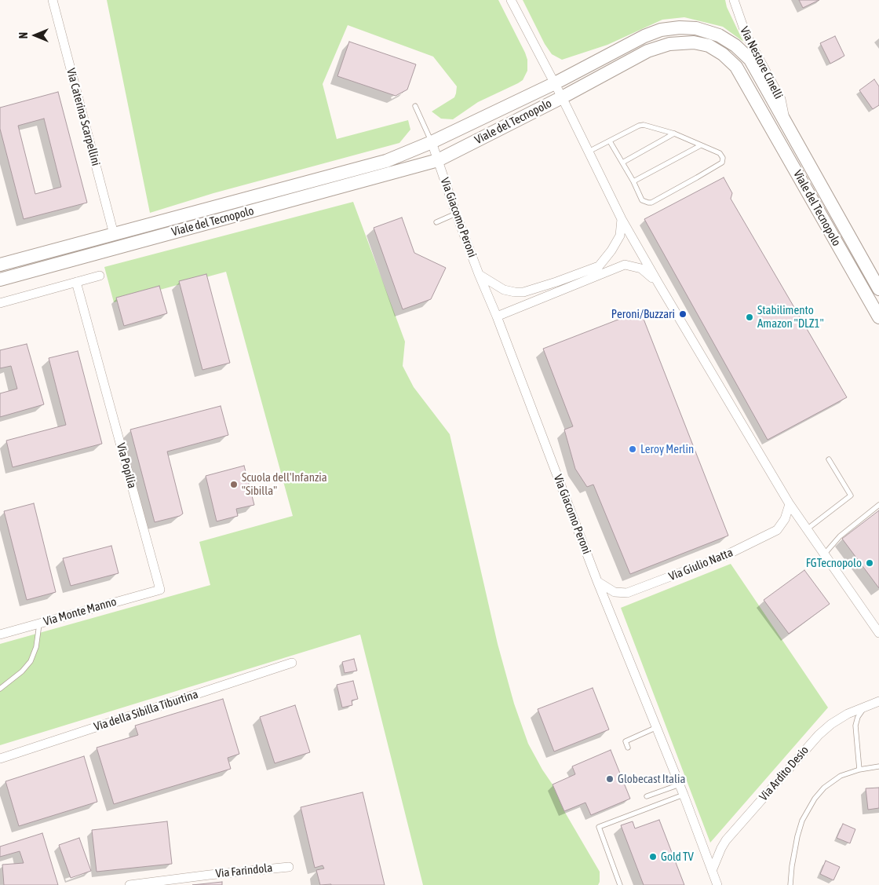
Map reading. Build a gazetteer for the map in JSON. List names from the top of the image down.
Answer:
{
  "streets": {
    "main road": ["Viale del Tecnopolo"],
    "street": [
      "Via Nestore Cinelli",
      "Via Caterina Scarpellini",
      "Via Giacomo Peroni",
      "Via Popilia",
      "Via Giulio Natta",
      "Via Monte Manno",
      "Via della Sibilla Tiburtina",
      "Via Ardito Desio",
      "Via Farindola"
    ]
  },
  "crossings": [
    ["Via Nestore Cinelli", "Viale del Tecnopolo"],
    ["Via Caterina Scarpellini", "Viale del Tecnopolo"],
    ["Viale del Tecnopolo", "Via Giacomo Peroni"],
    ["Via Giacomo Peroni", "Via Giulio Natta"],
    ["Via Giacomo Peroni", "Via Ardito Desio"],
    ["Via Popilia", "Via Monte Manno"]
  ],
  "places": [
    "Peroni/Buzzari",
    "Stabilimento Amazon \"DLZ1\"",
    "Leroy Merlin",
    "Scuola dell'Infanzia \"Sibilla\"",
    "FGTecnopolo",
    "Globecast Italia",
    "Gold TV"
  ],
  "north": "left"
}
